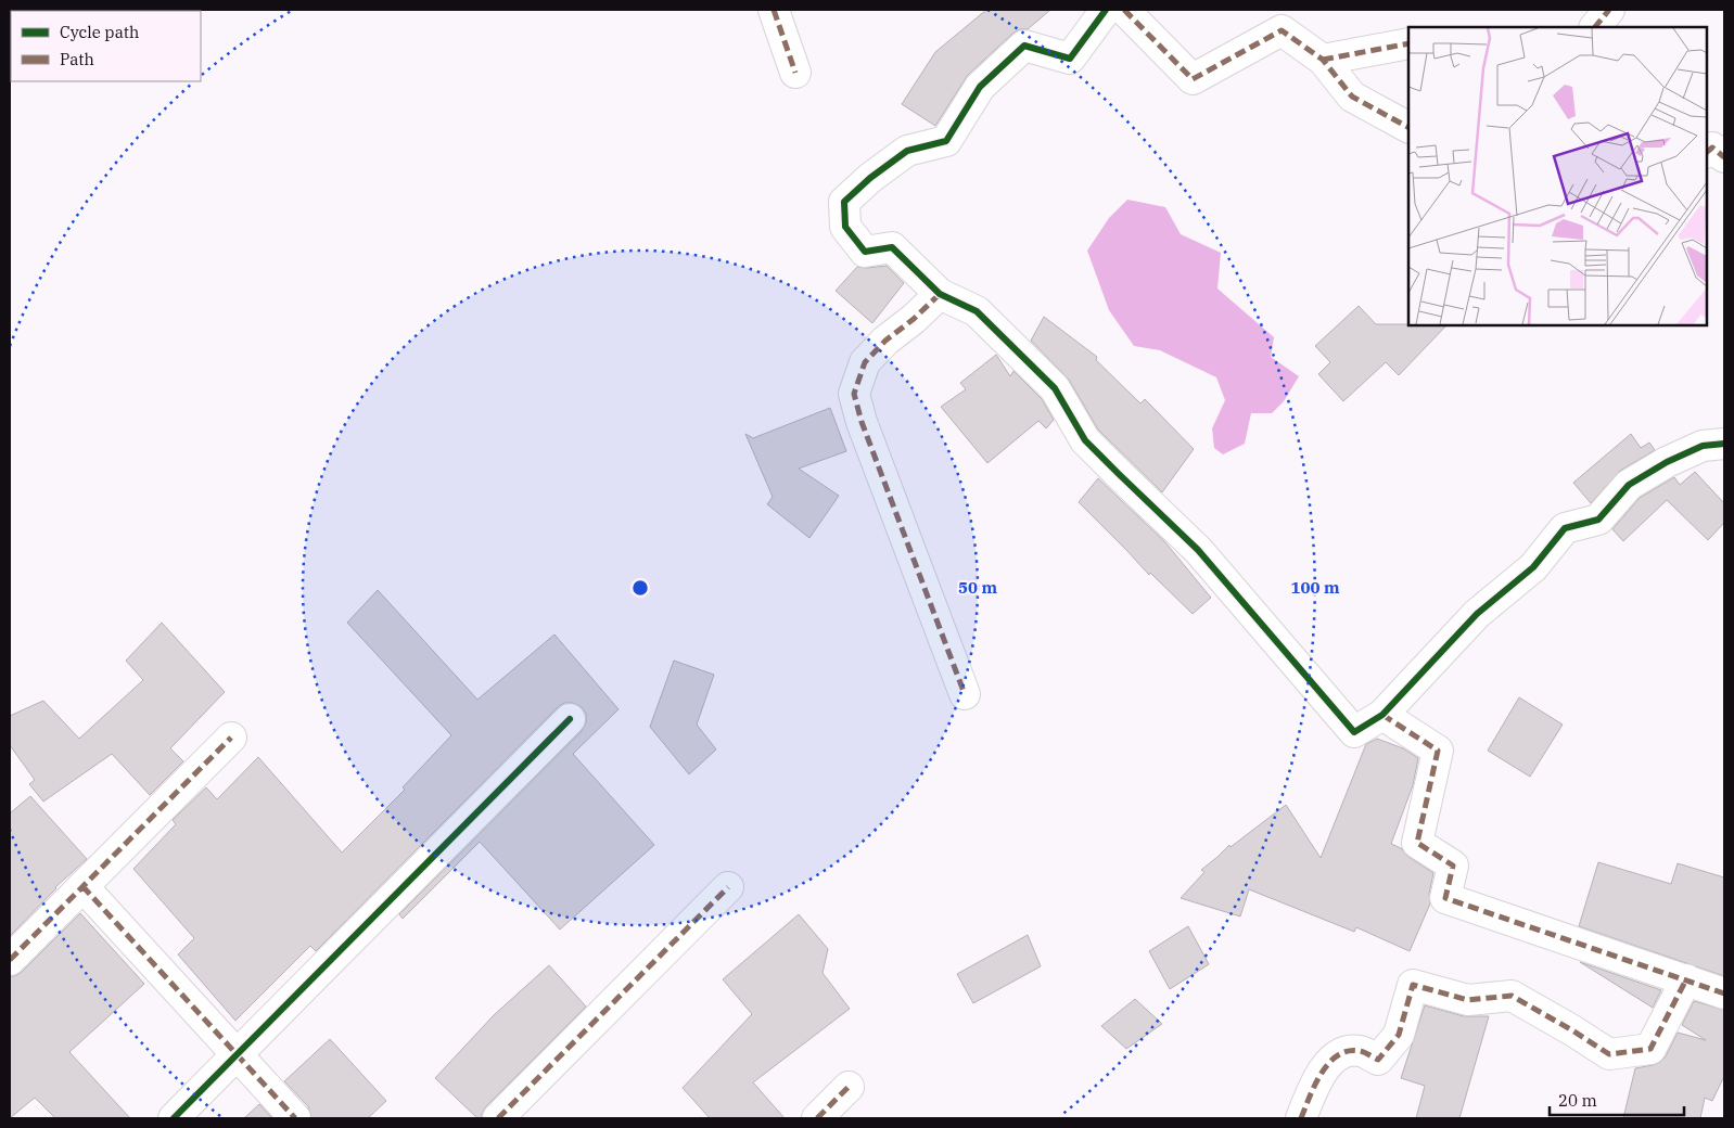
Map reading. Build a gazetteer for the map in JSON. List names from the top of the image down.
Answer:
{
  "legend": ["Cycle path", "Path"],
  "scale_bar": "20 m",
  "rings": ["50 m", "100 m"]
}
